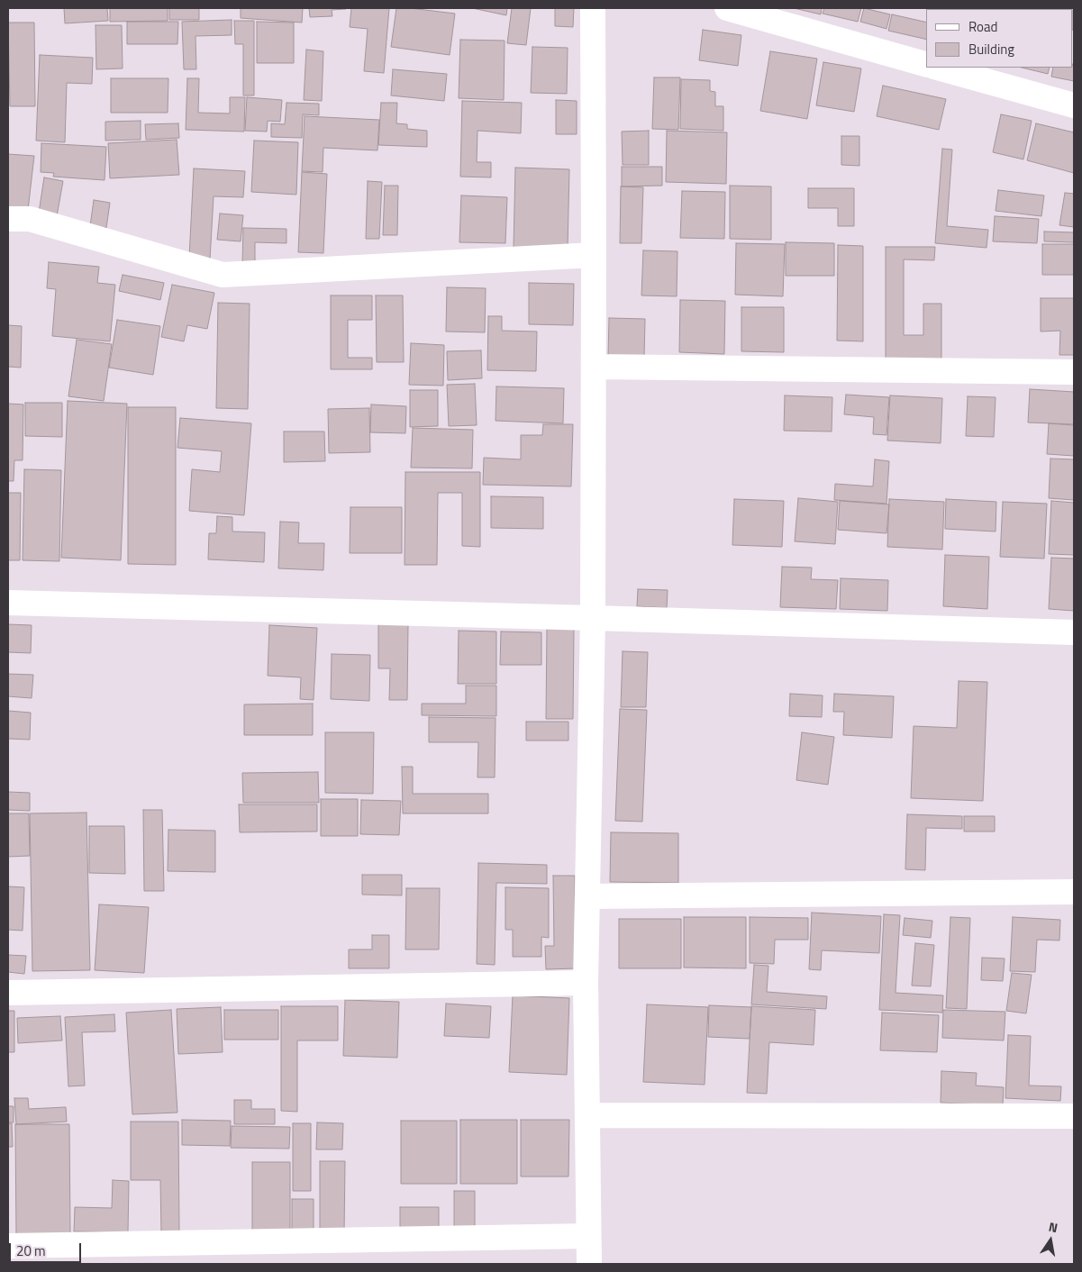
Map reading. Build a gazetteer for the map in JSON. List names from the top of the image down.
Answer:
{
  "legend": ["Road", "Building"],
  "scale_bar": "20 m",
  "north": "top"
}
